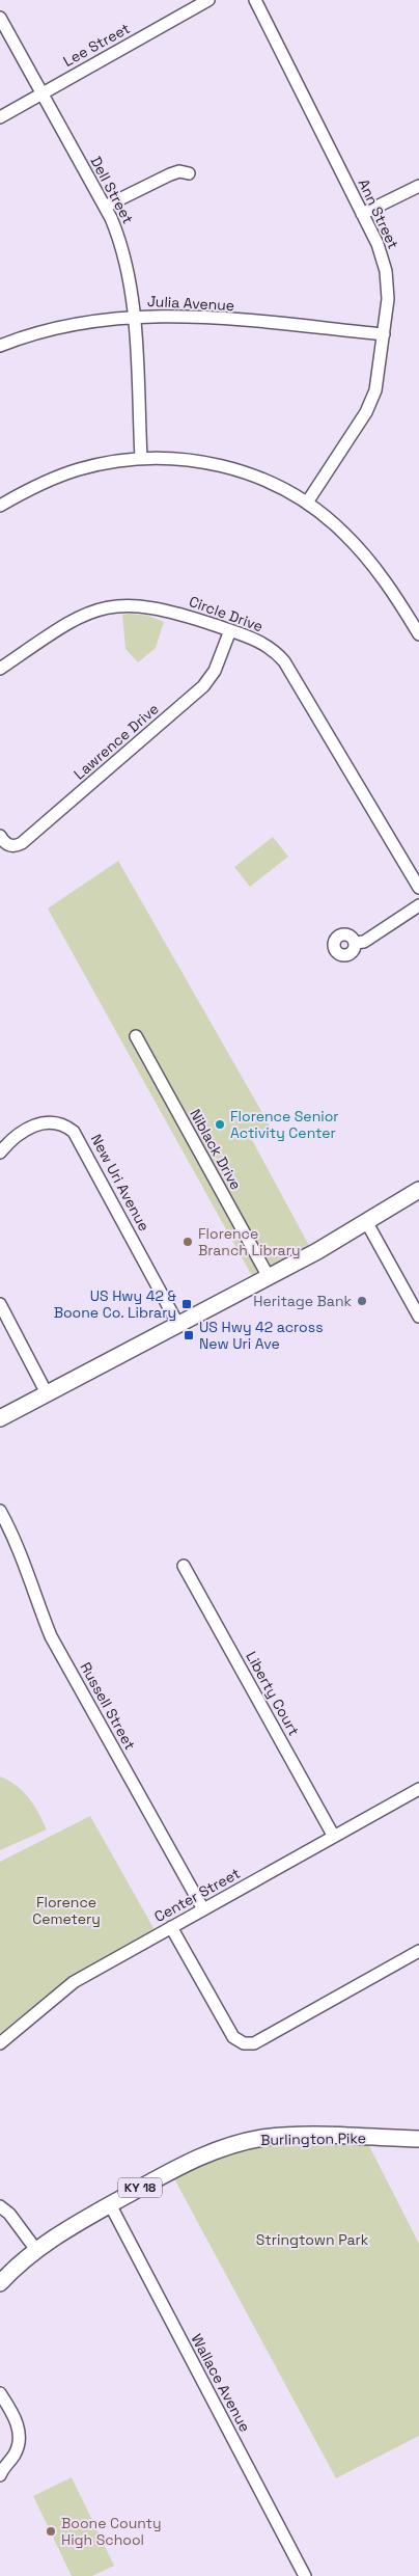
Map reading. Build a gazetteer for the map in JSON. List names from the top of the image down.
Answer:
{
  "streets": {
    "main road": ["Burlington Pike", "KY 18"],
    "street": [
      "Lee Street",
      "Dell Street",
      "Ann Street",
      "Julia Avenue",
      "Circle Drive",
      "Lawrence Drive",
      "Niblack Drive",
      "New Uri Avenue",
      "Liberty Court",
      "Russell Street",
      "Center Street",
      "Wallace Avenue"
    ]
  },
  "crossings": [
    ["Lee Street", "Dell Street"],
    ["Dell Street", "Julia Avenue"],
    ["Ann Street", "Julia Avenue"],
    ["Circle Drive", "Lawrence Drive"],
    ["Liberty Court", "Center Street"],
    ["Russell Street", "Center Street"],
    ["Burlington Pike", "Wallace Avenue"]
  ],
  "parks": ["Florence Cemetery", "Stringtown Park"],
  "places": {
    "other": [
      "Florence Senior Activity Center",
      "Florence Branch Library",
      "Heritage Bank",
      "Boone County High School"
    ],
    "transit": ["US Hwy 42 & Boone Co. Library", "US Hwy 42 across New Uri Ave"]
  }
}
